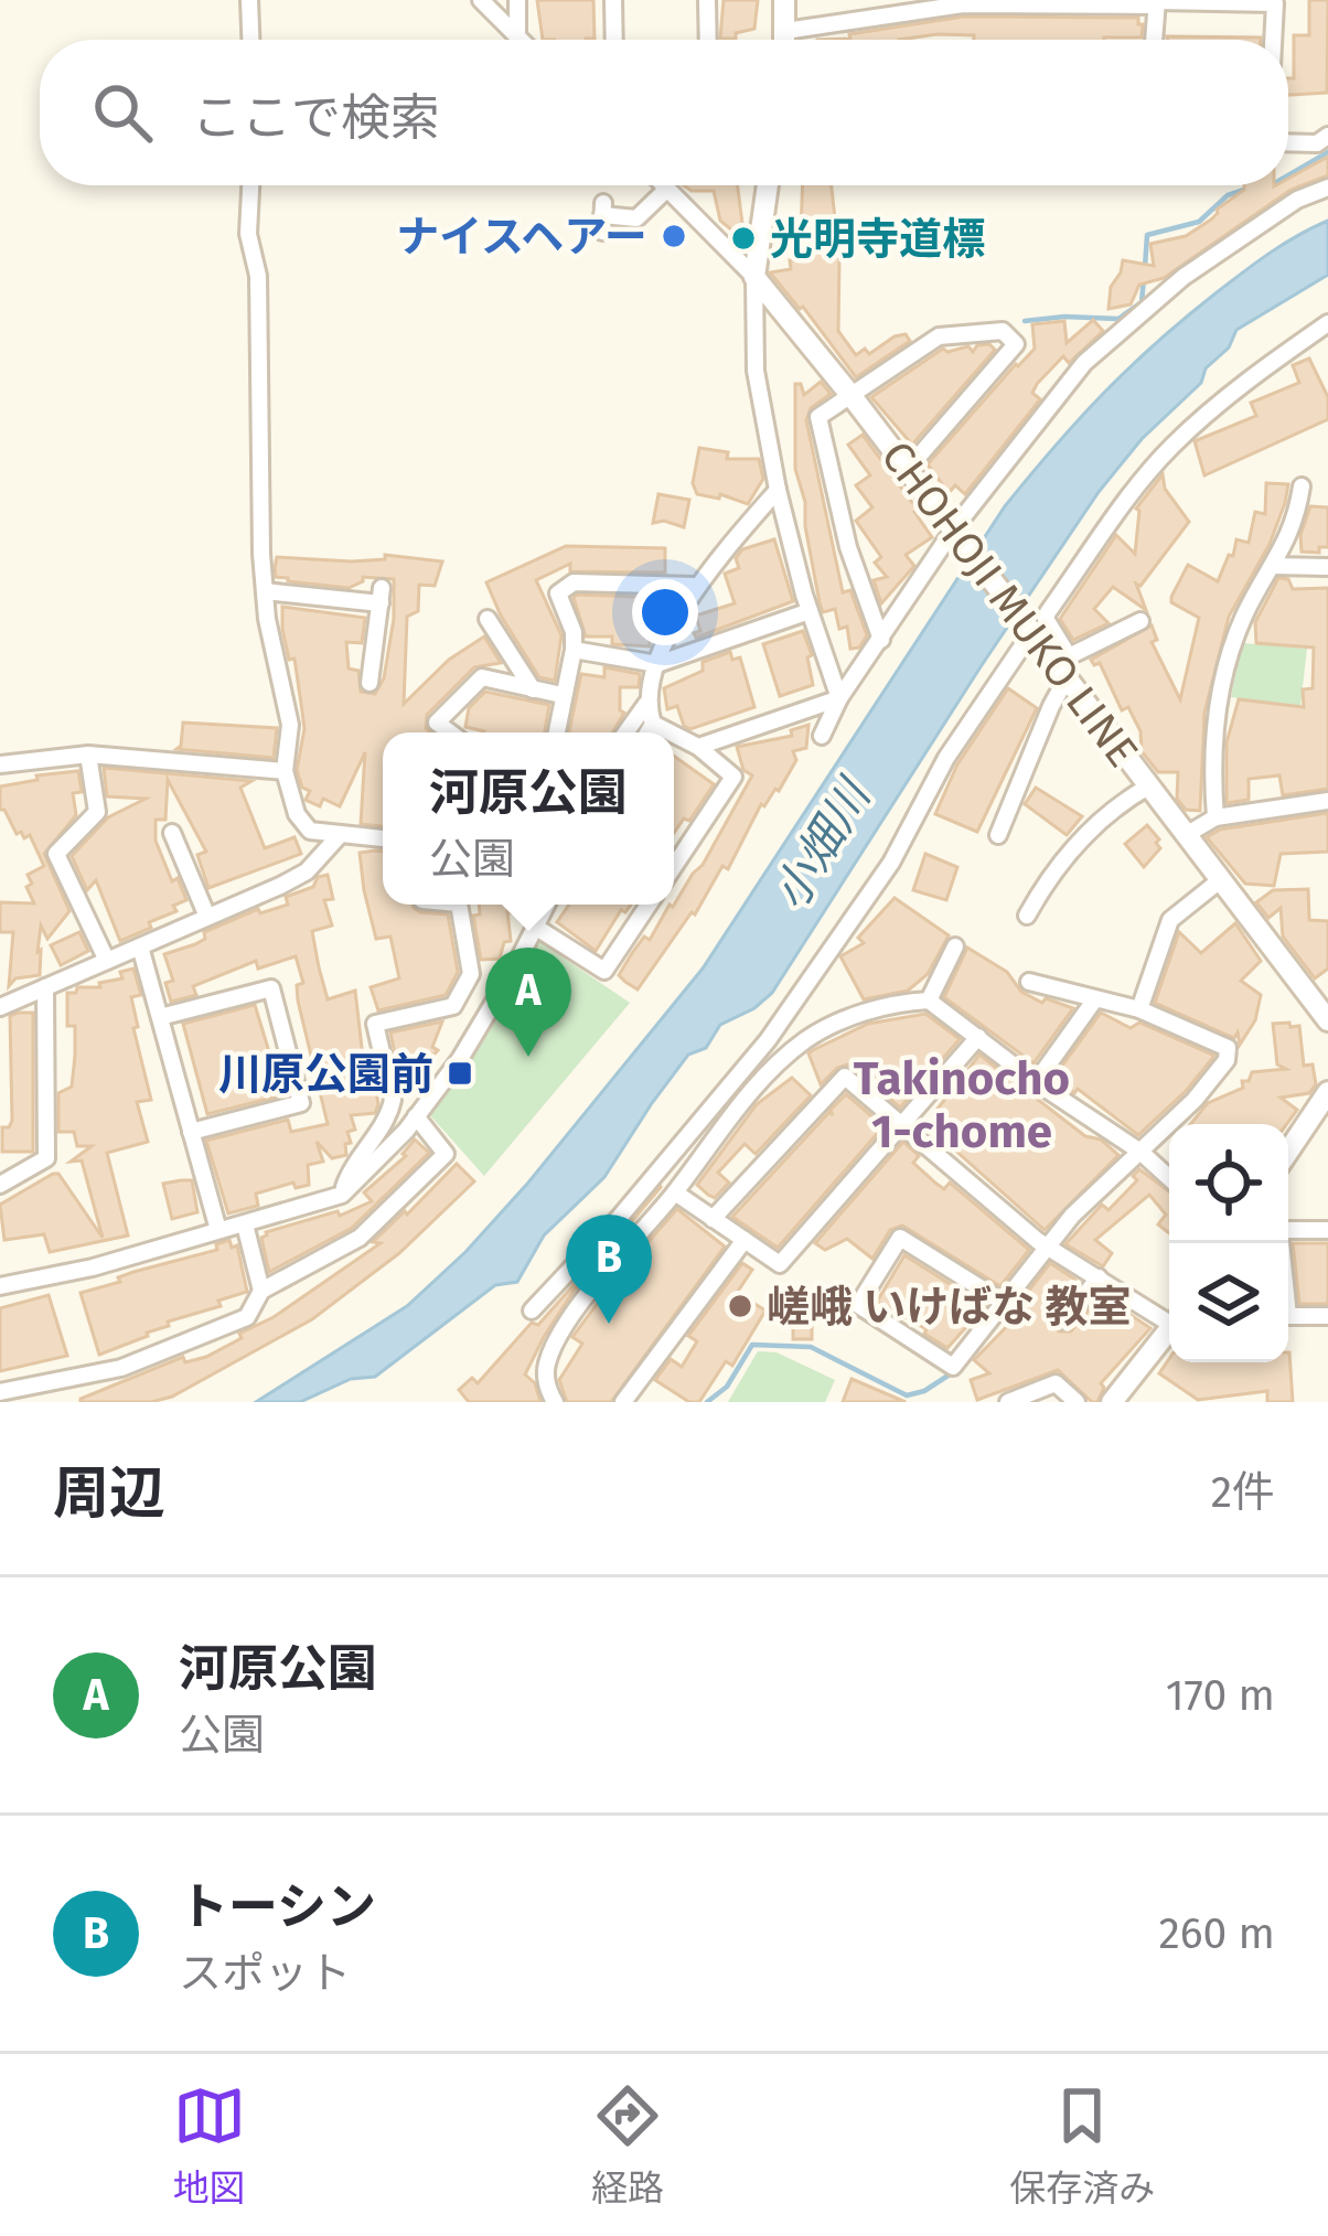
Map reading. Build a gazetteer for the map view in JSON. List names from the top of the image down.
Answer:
{
  "streets": {
    "main road": ["CHOHOJI MUKO LINE"]
  },
  "districts": ["Takinocho 1-chome"],
  "water": ["小畑川"],
  "places": {
    "other": ["ナイスヘアー", "光明寺道標", "嵯峨 いけばな 教室"],
    "transit": ["川原公園前"]
  },
  "page": {
    "search": "ここで検索",
    "popup": ["河原公園", "公園"],
    "pins": ["A", "B"],
    "heading": ["周辺", "2件"],
    "list": [
      {
        "mark": "A",
        "name": "河原公園",
        "note": "公園",
        "value": "170 m"
      },
      {
        "mark": "B",
        "name": "トーシン",
        "note": "スポット",
        "value": "260 m"
      }
    ],
    "nav": ["地図", "経路", "保存済み"]
  }
}
